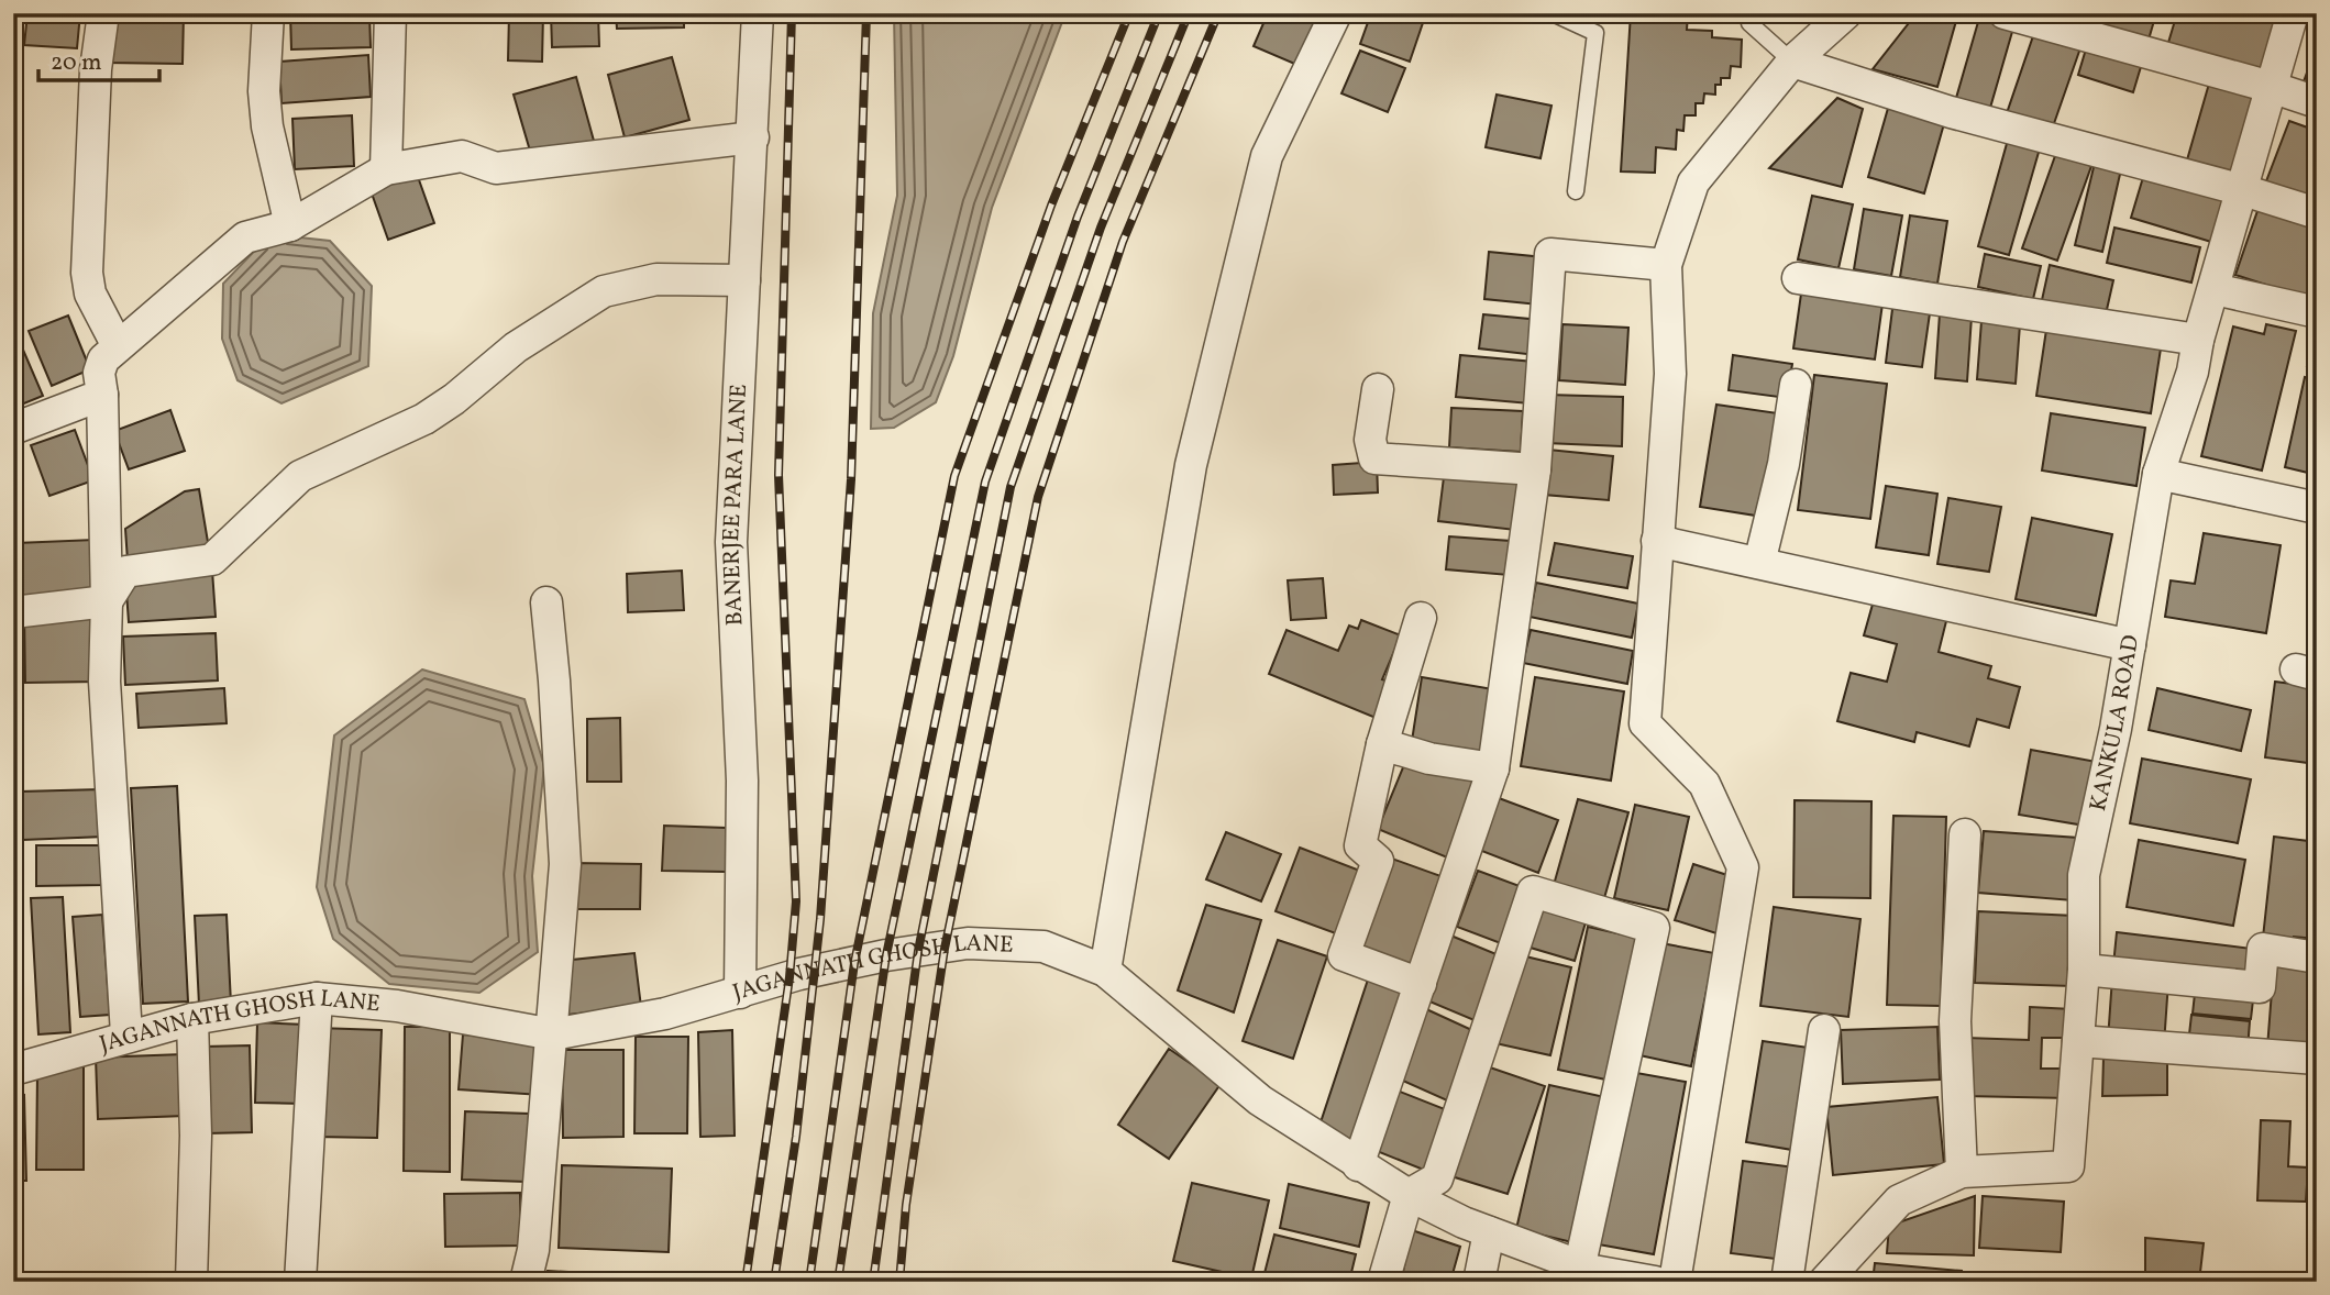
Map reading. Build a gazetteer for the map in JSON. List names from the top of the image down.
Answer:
{
  "streets": {
    "street": ["BANERJEE PARA LANE", "KANKULA ROAD", "JAGANNATH GHOSH LANE"]
  },
  "crossings": [
    ["BANERJEE PARA LANE", "JAGANNATH GHOSH LANE"]
  ],
  "scale_bar": "20 m"
}
